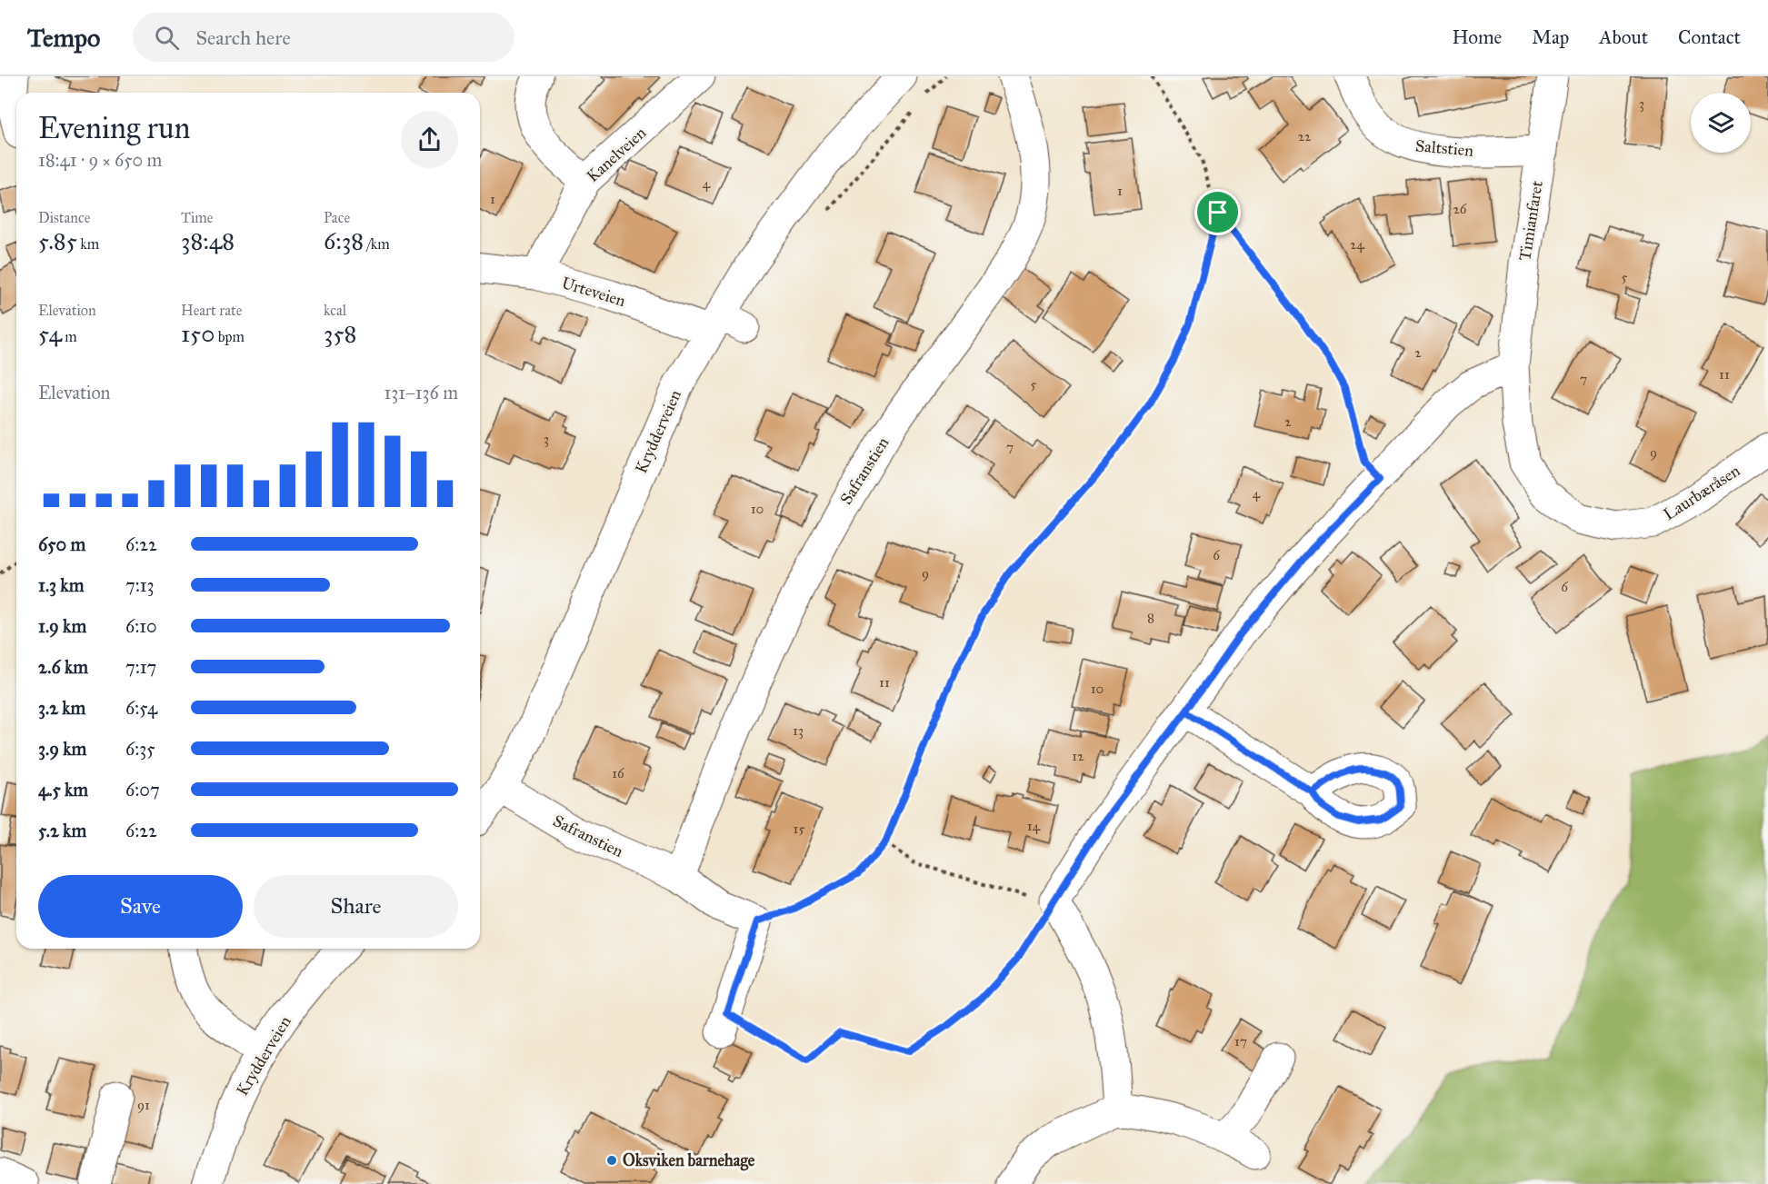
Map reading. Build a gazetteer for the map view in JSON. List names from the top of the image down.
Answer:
{
  "streets": {
    "street": [
      "Saltstien",
      "Kanelveien",
      "Timianfaret",
      "Urteveien",
      "Krydderveien",
      "Safranstien",
      "Laurbæråsen"
    ]
  },
  "crossings": [
    ["Saltstien", "Timianfaret"],
    ["Kanelveien", "Urteveien"],
    ["Timianfaret", "Laurbæråsen"],
    ["Urteveien", "Krydderveien"],
    ["Krydderveien", "Safranstien"]
  ],
  "places": ["Oksviken barnehage"],
  "house_numbers": [
    "3",
    "22",
    "4",
    "1",
    "1",
    "26",
    "24",
    "5",
    "2",
    "11",
    "7",
    "5",
    "2",
    "3",
    "7",
    "9",
    "4",
    "10",
    "6",
    "9",
    "6",
    "8",
    "11",
    "10",
    "13",
    "12",
    "16",
    "14",
    "15",
    "17",
    "91"
  ],
  "page": {
    "header": "Tempo",
    "search": "Search here",
    "nav": [
      "Home",
      "Map",
      "About",
      "Contact"
    ],
    "heading": ["Evening run", "18:41 · 9 × 650 m"],
    "stats": [
      ["Distance", "5.85 km"],
      ["Time", "38:48"],
      ["Pace", "6:38 /km"],
      ["Elevation", "54 m"],
      ["Heart rate", "150 bpm"],
      ["kcal", "358"]
    ],
    "chart": ["Elevation", "131–136 m"],
    "list": [
      {
        "name": "650 m",
        "note": "6:22"
      },
      {
        "name": "1.3 km",
        "note": "7:13"
      },
      {
        "name": "1.9 km",
        "note": "6:10"
      },
      {
        "name": "2.6 km",
        "note": "7:17"
      },
      {
        "name": "3.2 km",
        "note": "6:54"
      },
      {
        "name": "3.9 km",
        "note": "6:35"
      },
      {
        "name": "4.5 km",
        "note": "6:07"
      },
      {
        "name": "5.2 km",
        "note": "6:22"
      }
    ],
    "buttons": ["Save", "Share"]
  }
}
